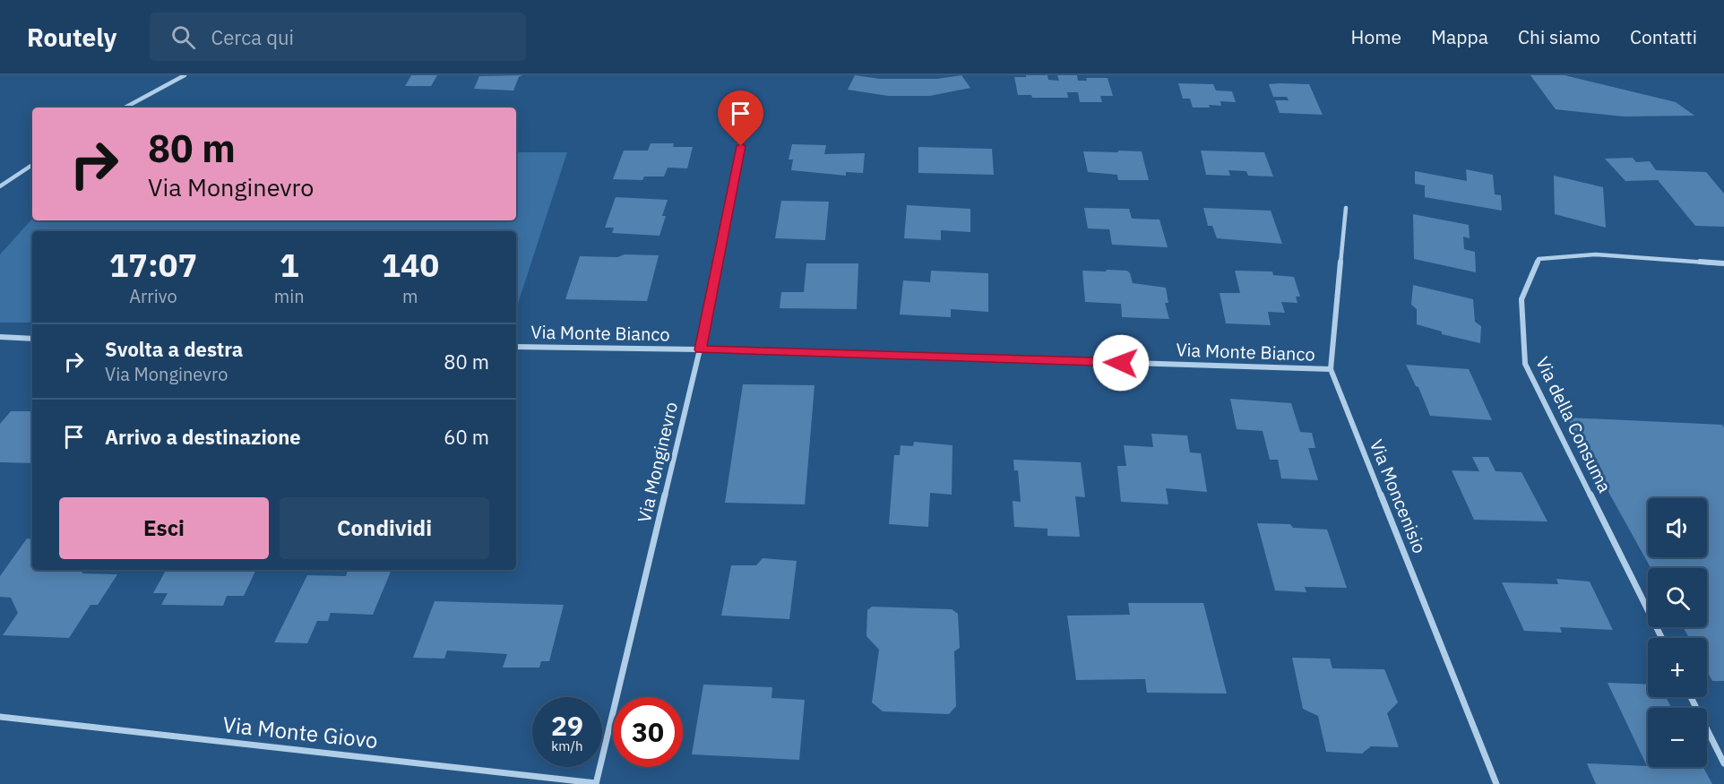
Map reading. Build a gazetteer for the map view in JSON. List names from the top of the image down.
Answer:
{
  "streets": {
    "street": [
      "Via Monte Bianco",
      "Via della Consuma",
      "Via Monginevro",
      "Via Moncenisio",
      "Via Monte Giovo"
    ]
  },
  "crossings": [
    ["Via Monte Bianco", "Via Monginevro"],
    ["Via Monte Bianco", "Via Moncenisio"],
    ["Via Monginevro", "Via Monte Giovo"]
  ],
  "page": {
    "header": "Routely",
    "search": "Cerca qui",
    "nav": [
      "Home",
      "Mappa",
      "Chi siamo",
      "Contatti"
    ],
    "turn": ["80 m", "Via Monginevro"],
    "eta": [
      "17:07",
      "Arrivo",
      "1",
      "min",
      "140",
      "m"
    ],
    "list": [
      {
        "name": "Svolta a destra",
        "note": "Via Monginevro",
        "value": "80 m"
      },
      {
        "name": "Arrivo a destinazione",
        "value": "60 m"
      }
    ],
    "buttons": ["Esci", "Condividi"],
    "map_buttons": ["+", "−"],
    "speed": "29 km/h",
    "limit": "30"
  }
}
